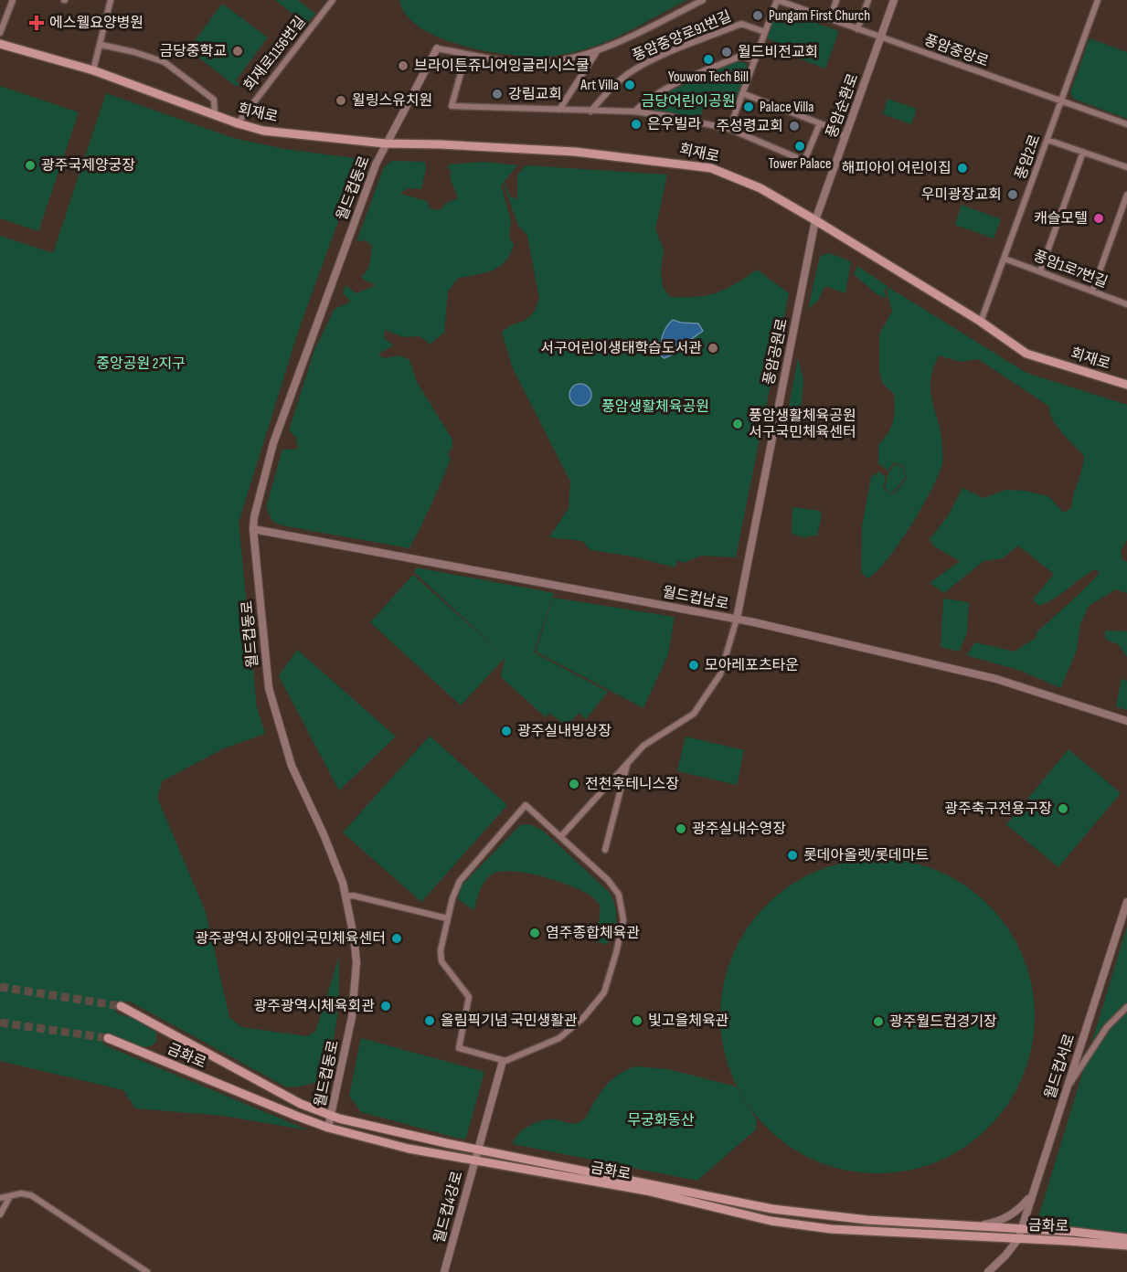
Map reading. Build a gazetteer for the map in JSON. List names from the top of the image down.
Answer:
{
  "streets": {
    "main road": ["회재로", "금화로"],
    "street": [
      "풍암중앙로91번길",
      "풍암중앙로",
      "회재로1156번길",
      "풍암순환로",
      "풍암2로",
      "월드컵동로",
      "풍암1로7번길",
      "풍암공원로",
      "월드컵남로",
      "월드컵서로",
      "월드컵4강로"
    ]
  },
  "crossings": [
    ["풍암중앙로", "풍암순환로"],
    ["풍암중앙로", "풍암2로"],
    ["회재로1156번길", "회재로"],
    ["풍암순환로", "회재로"],
    ["풍암순환로", "풍암공원로"],
    ["회재로", "풍암2로"],
    ["회재로", "월드컵동로"],
    ["회재로", "풍암공원로"],
    ["풍암2로", "풍암1로7번길"],
    ["월드컵동로", "월드컵남로"],
    ["월드컵동로", "금화로"],
    ["풍암공원로", "월드컵남로"],
    ["금화로", "월드컵서로"],
    ["금화로", "월드컵4강로"]
  ],
  "parks": [
    "금당어린이공원",
    "중앙공원 2지구",
    "풍암생활체육공원",
    "무궁화동산"
  ],
  "places": {
    "other": [
      "Pungam First Church",
      "금당중학교",
      "월드비전교회",
      "Youwon Tech Bill",
      "브라이튼쥬니어잉글리시스쿨",
      "Art Villa",
      "강림교회",
      "윌링스유치원",
      "Palace Villa",
      "은우빌라",
      "주성령교회",
      "Tower Palace",
      "광주국제양궁장",
      "해피아이 어린이집",
      "우미광장교회",
      "캐슬모텔",
      "서구어린이생태학습도서관",
      "풍암생활체육공원 서구국민체육센터",
      "모아레포츠타운",
      "광주실내빙상장",
      "전천후테니스장",
      "광주축구전용구장",
      "광주실내수영장",
      "롯데아올렛/롯데마트",
      "염주종합체육관",
      "광주광역시 장애인국민체육센터",
      "광주광역시체육회관",
      "올림픽기념 국민생활관",
      "빛고을체육관",
      "광주월드컵경기장"
    ],
    "health": ["에스웰요양병원"]
  }
}
